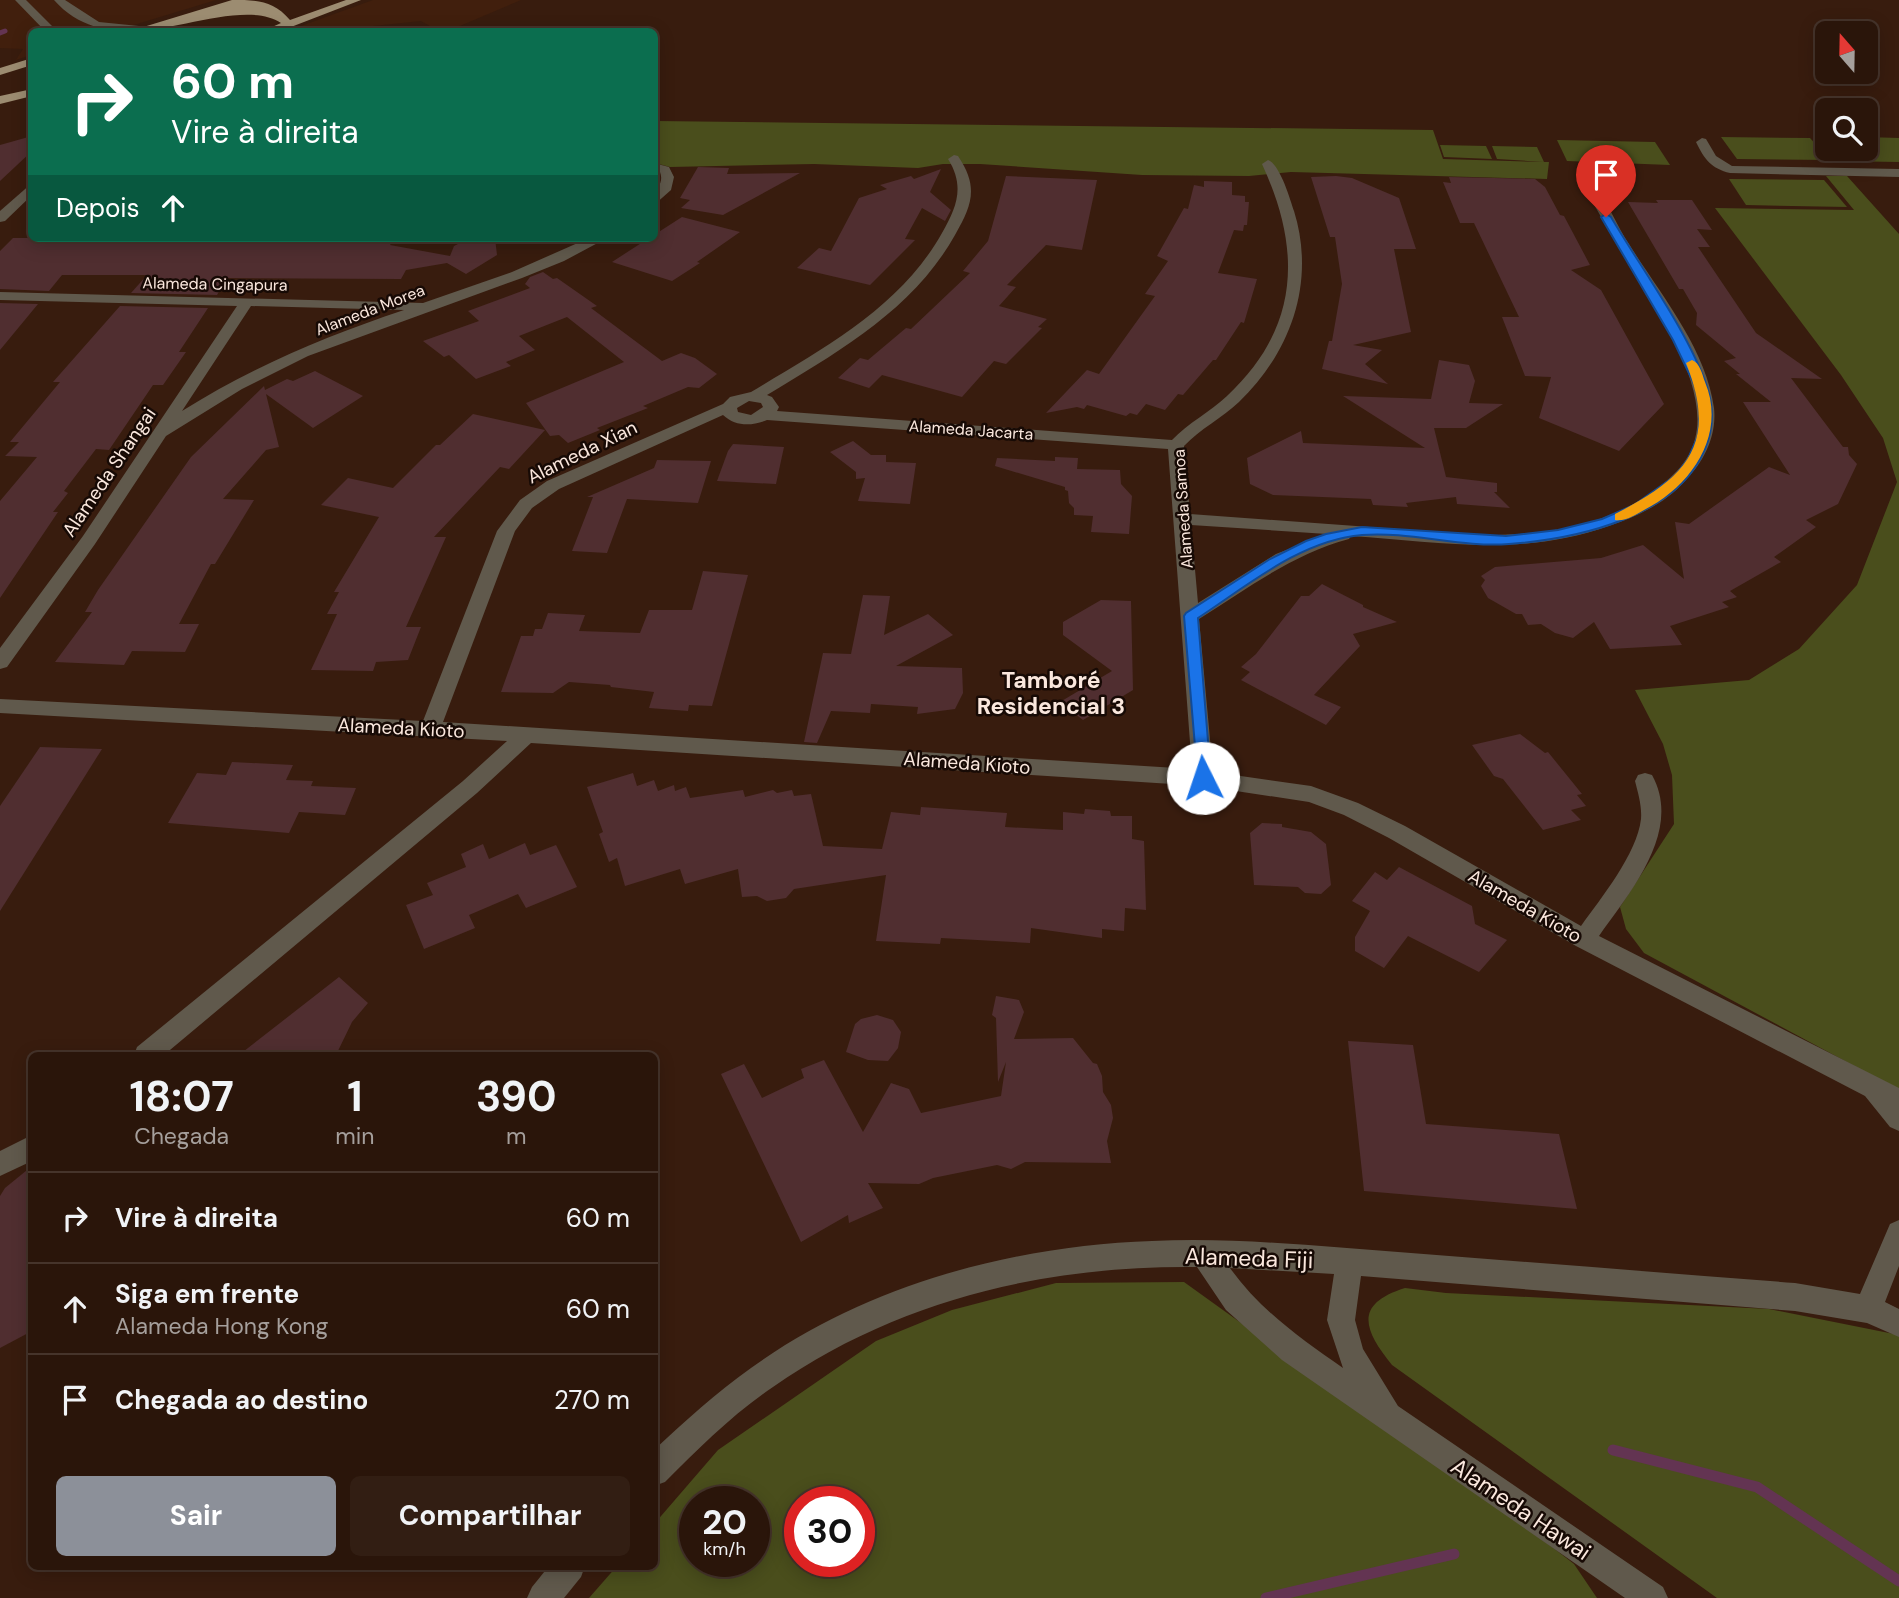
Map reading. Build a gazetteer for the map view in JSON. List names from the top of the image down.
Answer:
{
  "streets": {
    "street": [
      "Alameda Cingapura",
      "Alameda Morea",
      "Alameda Jacarta",
      "Alameda Xian",
      "Alameda Shangai",
      "Alameda Samoa",
      "Alameda Kioto",
      "Alameda Fiji",
      "Alameda Hawai"
    ]
  },
  "crossings": [
    ["Alameda Cingapura", "Alameda Morea"],
    ["Alameda Cingapura", "Alameda Shangai"],
    ["Alameda Morea", "Alameda Shangai"],
    ["Alameda Jacarta", "Alameda Xian"],
    ["Alameda Jacarta", "Alameda Samoa"],
    ["Alameda Xian", "Alameda Kioto"],
    ["Alameda Samoa", "Alameda Kioto"],
    ["Alameda Fiji", "Alameda Hawai"]
  ],
  "districts": ["Tamboré Residencial 3"],
  "north": "top",
  "page": {
    "turn": ["60 m", "Vire à direita"],
    "then": "Depois",
    "eta": [
      "18:07",
      "Chegada",
      "1",
      "min",
      "390",
      "m"
    ],
    "list": [
      {
        "name": "Vire à direita",
        "value": "60 m"
      },
      {
        "name": "Siga em frente",
        "note": "Alameda Hong Kong",
        "value": "60 m"
      },
      {
        "name": "Chegada ao destino",
        "value": "270 m"
      }
    ],
    "buttons": ["Sair", "Compartilhar"],
    "speed": "20 km/h",
    "limit": "30"
  }
}
